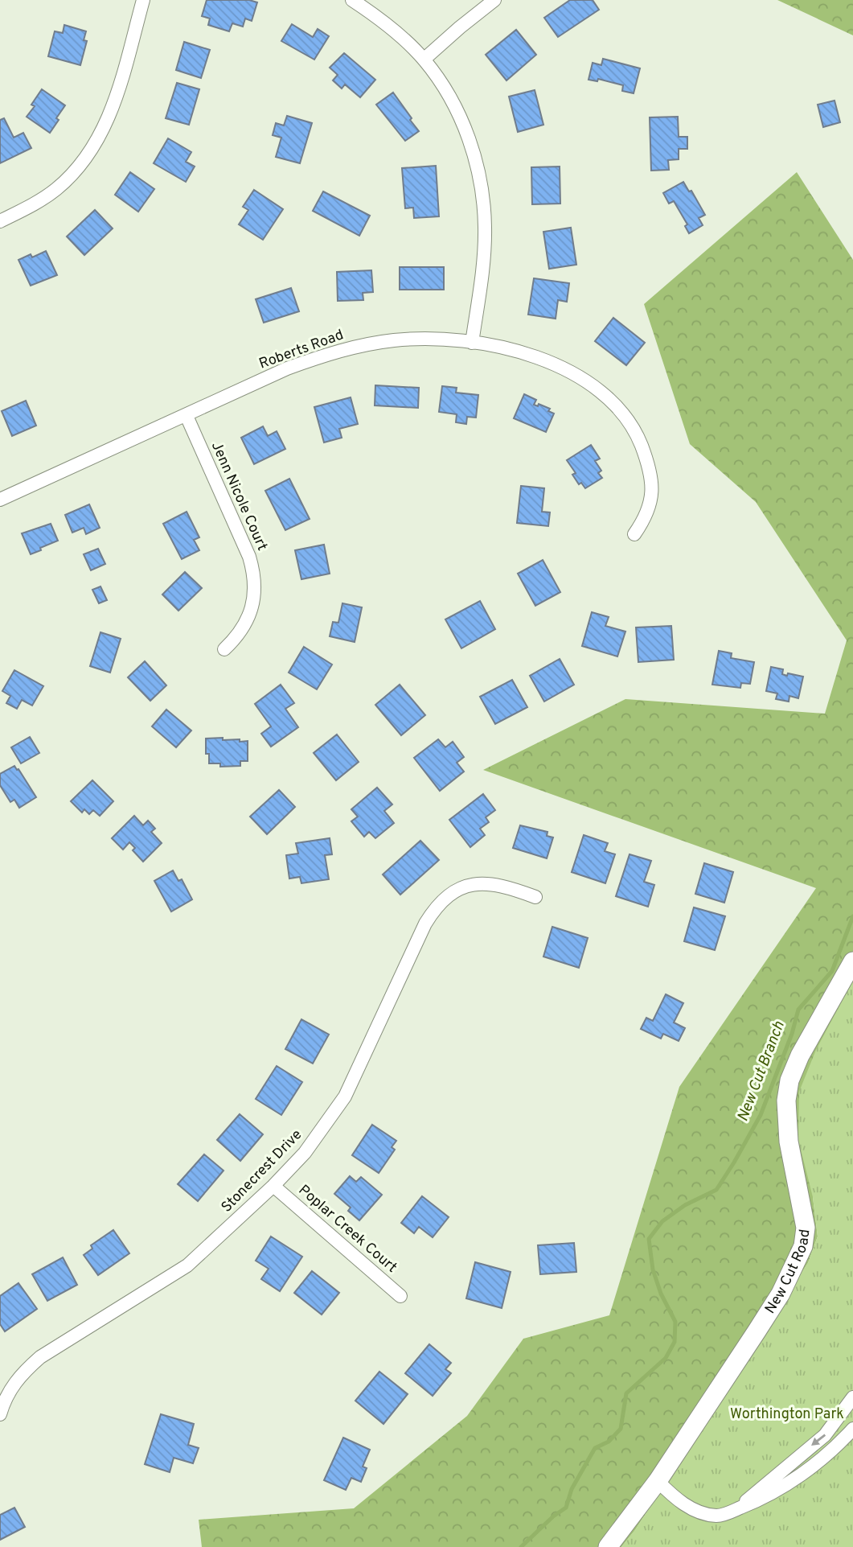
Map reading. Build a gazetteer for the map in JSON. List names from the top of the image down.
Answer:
{
  "streets": {
    "street": [
      "Roberts Road",
      "Jenn Nicole Court",
      "Stonecrest Drive",
      "Poplar Creek Court",
      "New Cut Road"
    ]
  },
  "crossings": [
    ["Roberts Road", "Jenn Nicole Court"],
    ["Stonecrest Drive", "Poplar Creek Court"]
  ],
  "water": ["New Cut Branch"],
  "parks": ["Worthington Park"]
}
